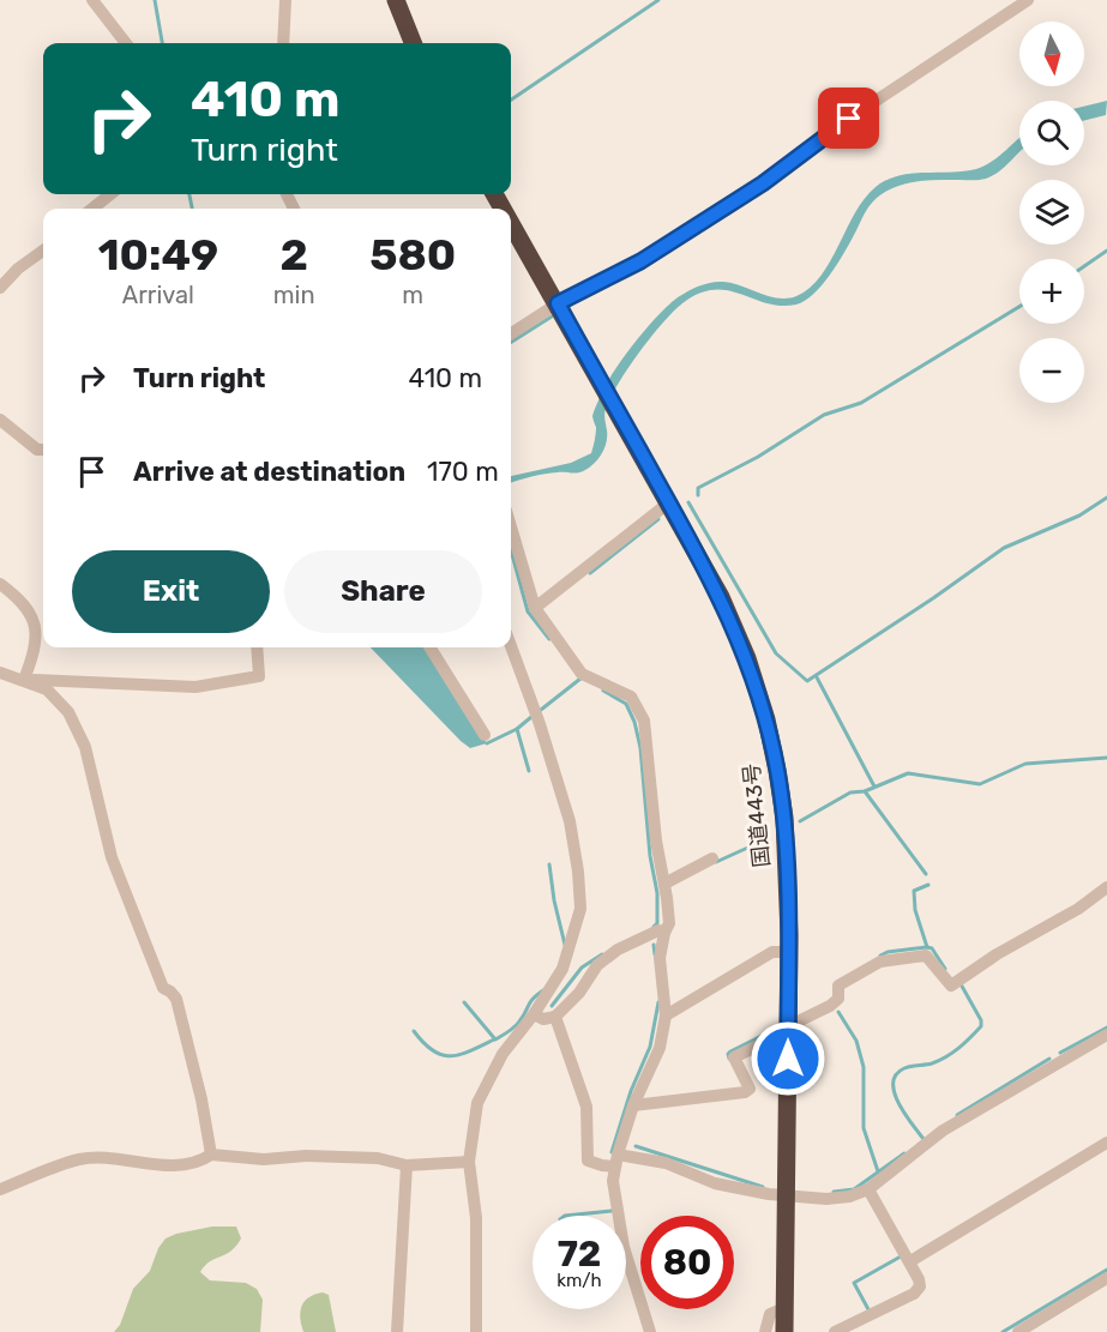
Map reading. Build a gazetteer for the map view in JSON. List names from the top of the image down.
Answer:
{
  "streets": {
    "highway": ["国道443号"]
  },
  "north": "bottom",
  "page": {
    "map_buttons": ["+", "−"],
    "turn": ["410 m", "Turn right"],
    "eta": [
      "10:49",
      "Arrival",
      "2",
      "min",
      "580",
      "m"
    ],
    "list": [
      {
        "name": "Turn right",
        "value": "410 m"
      },
      {
        "name": "Arrive at destination",
        "value": "170 m"
      }
    ],
    "buttons": ["Exit", "Share"],
    "speed": "72 km/h",
    "limit": "80"
  }
}
